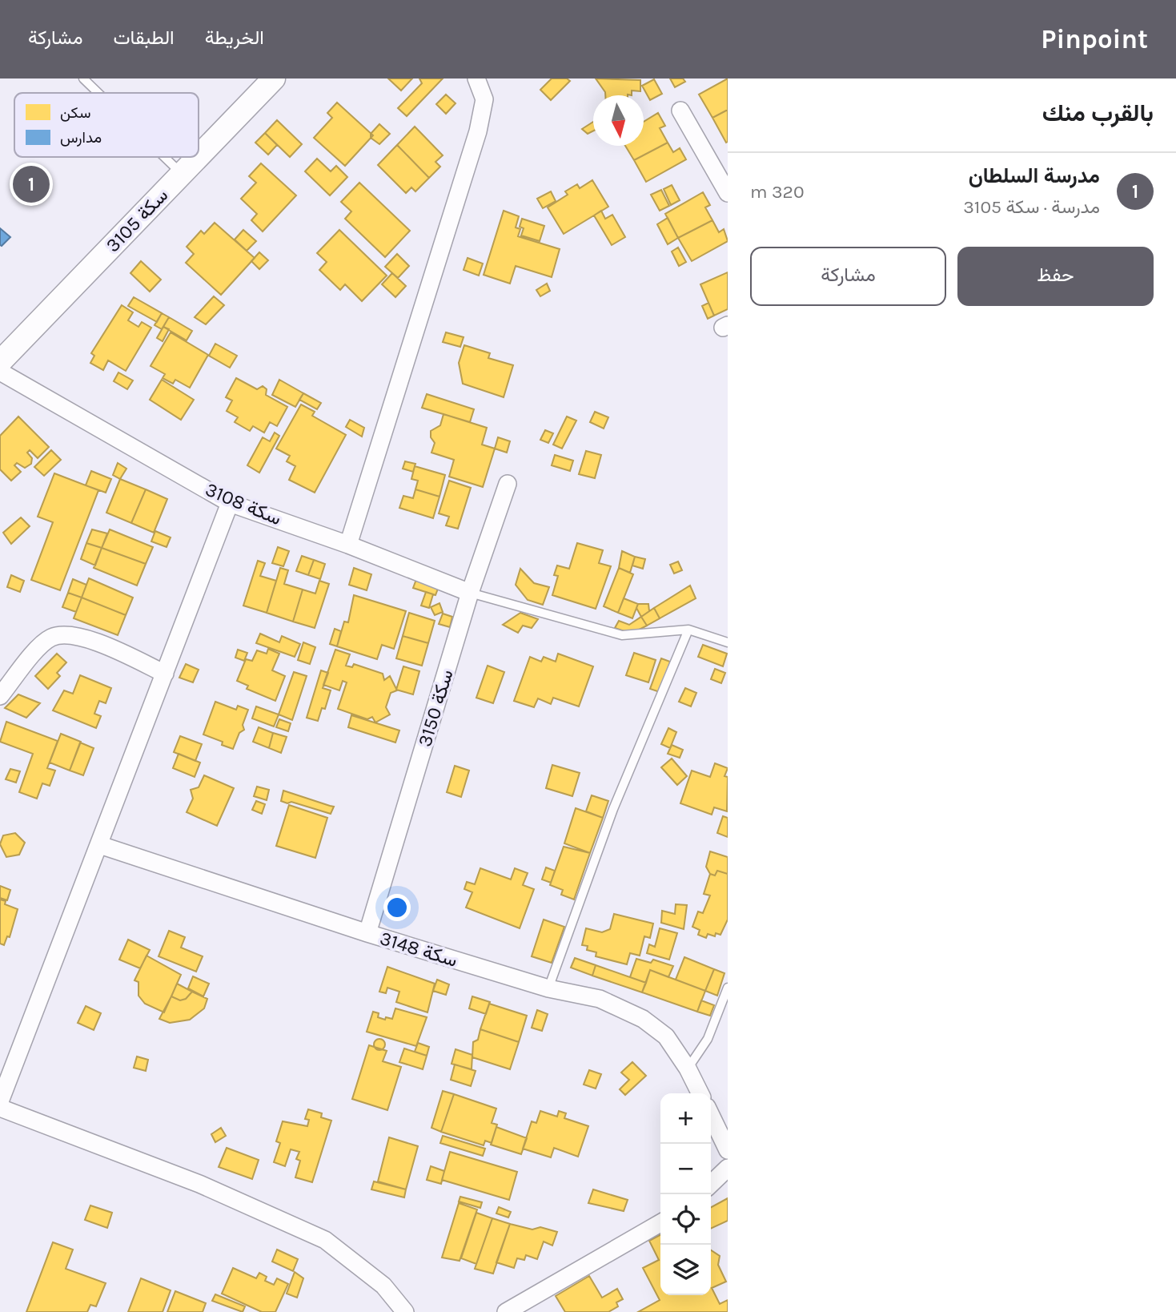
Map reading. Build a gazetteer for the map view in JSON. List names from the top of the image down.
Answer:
{
  "streets": {
    "street": [
      "سكة 3105",
      "سكة 3108",
      "سكة 3150",
      "سكة 3148"
    ]
  },
  "crossings": [
    ["سكة 3108", "سكة 3150"],
    ["سكة 3150", "سكة 3148"]
  ],
  "legend": ["سكن", "مدارس"],
  "north": "bottom",
  "page": {
    "header": "Pinpoint",
    "nav": ["الخريطة", "الطبقات", "مشاركة"],
    "heading": "بالقرب منك",
    "list": [
      {
        "mark": "1",
        "name": "مدرسة السلطان",
        "note": "مدرسة · سكة 3105",
        "value": "320 m"
      }
    ],
    "pins": "1",
    "buttons": ["حفظ", "مشاركة"],
    "map_buttons": ["+", "−"]
  }
}
